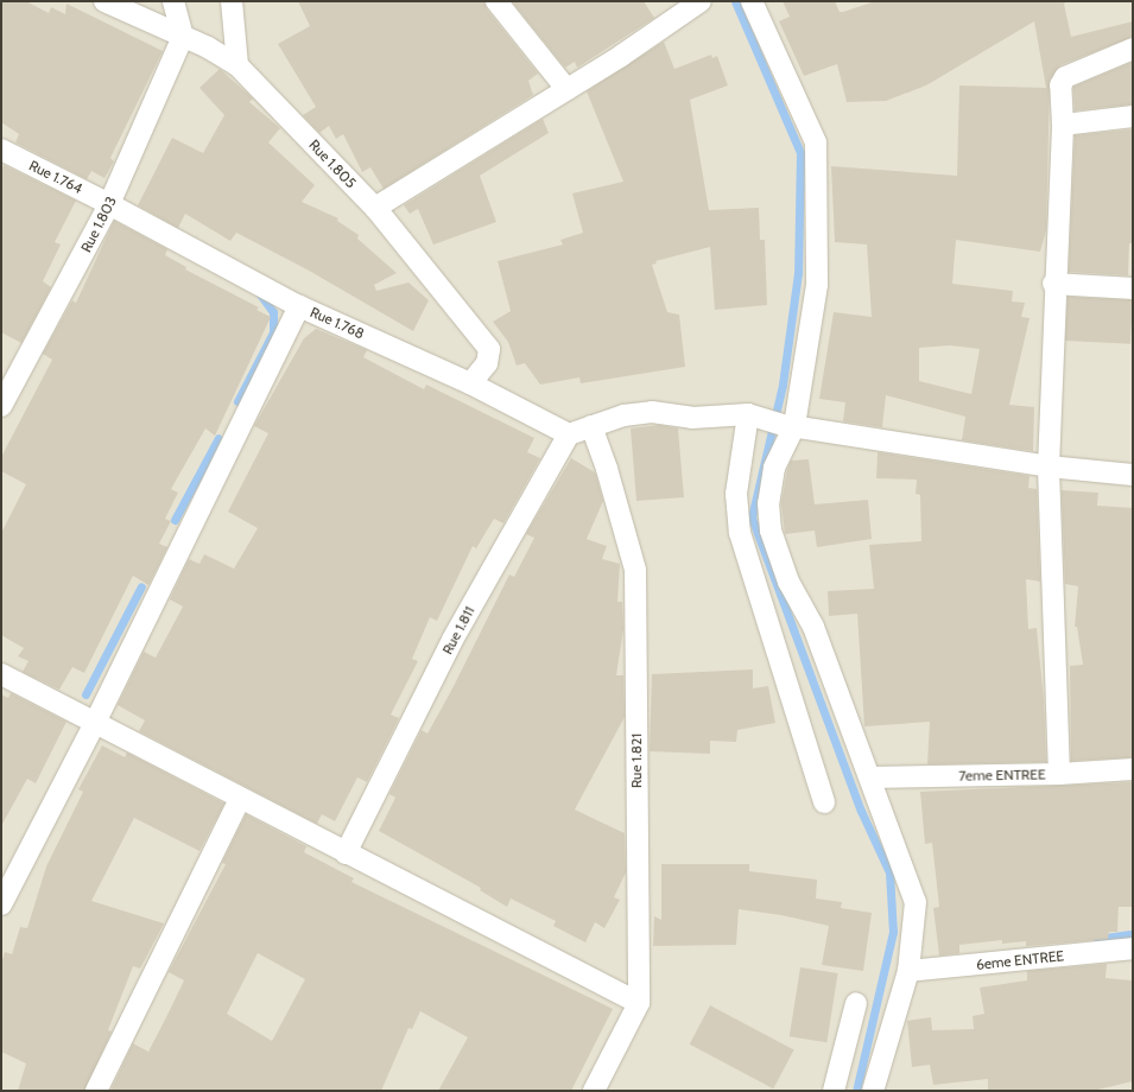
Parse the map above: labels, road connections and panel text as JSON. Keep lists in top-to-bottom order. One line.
{"streets":{"street":["Rue 1.805","Rue 1.764","Rue 1.803","Rue 1.768","Rue 1.811","Rue 1.821","7eme ENTREE","6eme ENTREE"]},"crossings":[["Rue 1.805","Rue 1.803"],["Rue 1.805","Rue 1.768"],["Rue 1.764","Rue 1.803"],["Rue 1.764","Rue 1.768"],["Rue 1.803","Rue 1.768"],["Rue 1.768","Rue 1.811"]]}
